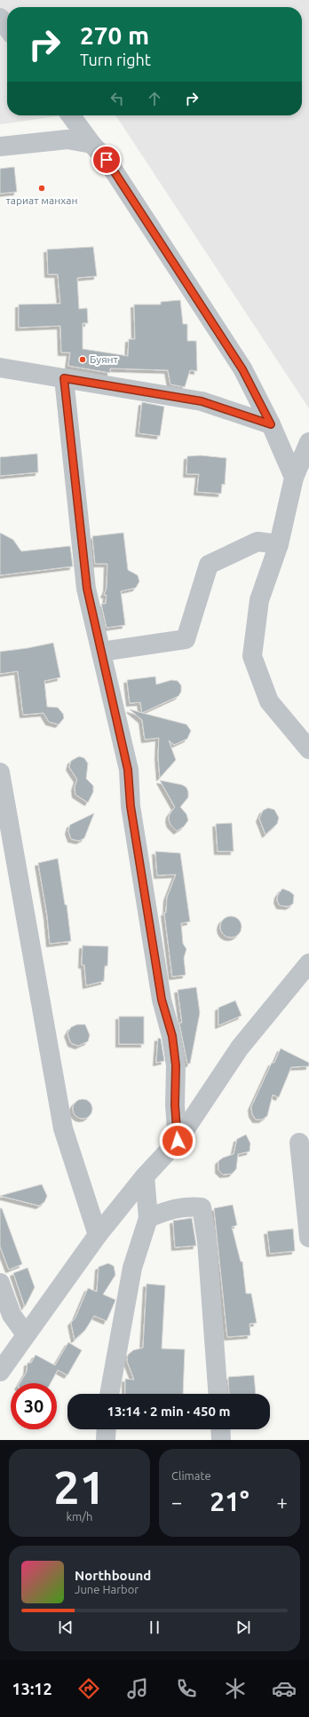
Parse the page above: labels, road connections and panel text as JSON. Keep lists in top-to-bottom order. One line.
{"places":["тариат манхан","Буянт"],"page":{"turn":["270 m","Turn right"],"limit":"30","trip":"13:14 · 2 min · 450 m","tile":[["21","km/h"],"Climate"],"heat":["−","21°","+"],"song":["Northbound","June Harbor"],"tabs":"13:12"}}
